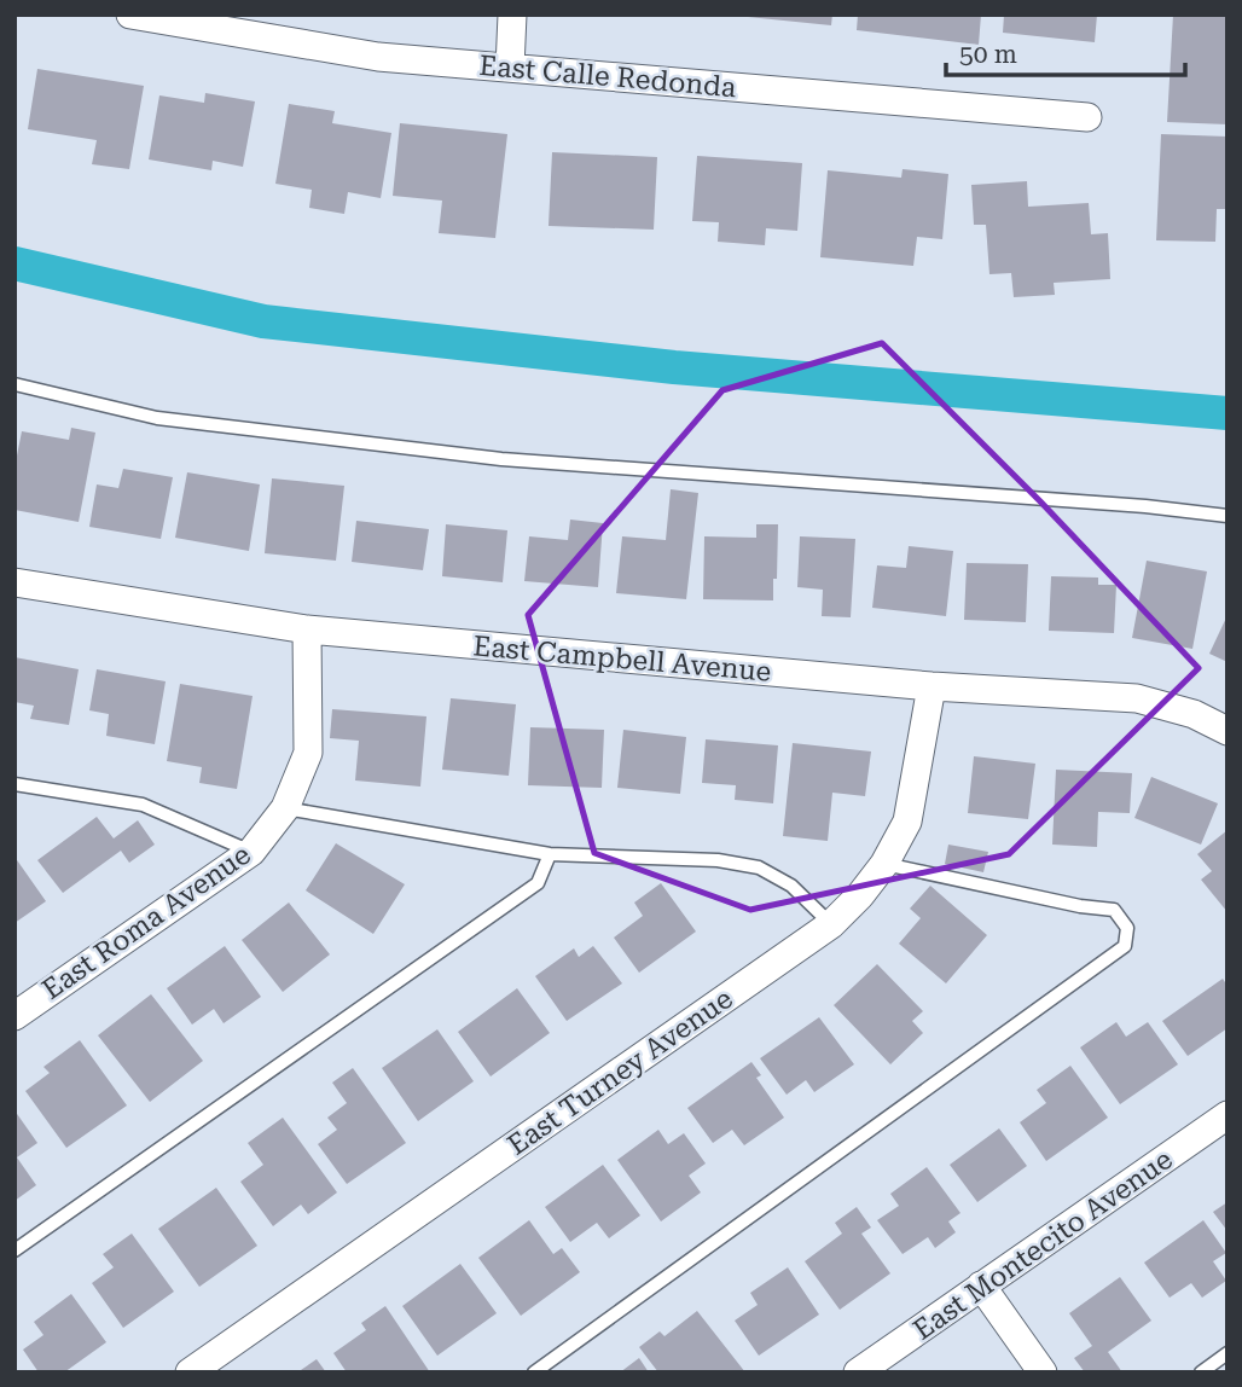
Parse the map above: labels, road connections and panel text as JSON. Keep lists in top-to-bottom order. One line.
{"streets":{"street":["East Calle Redonda","East Campbell Avenue","East Roma Avenue","East Turney Avenue","East Montecito Avenue"]},"crossings":[["East Campbell Avenue","East Roma Avenue"],["East Campbell Avenue","East Turney Avenue"]],"scale_bar":"50 m"}
